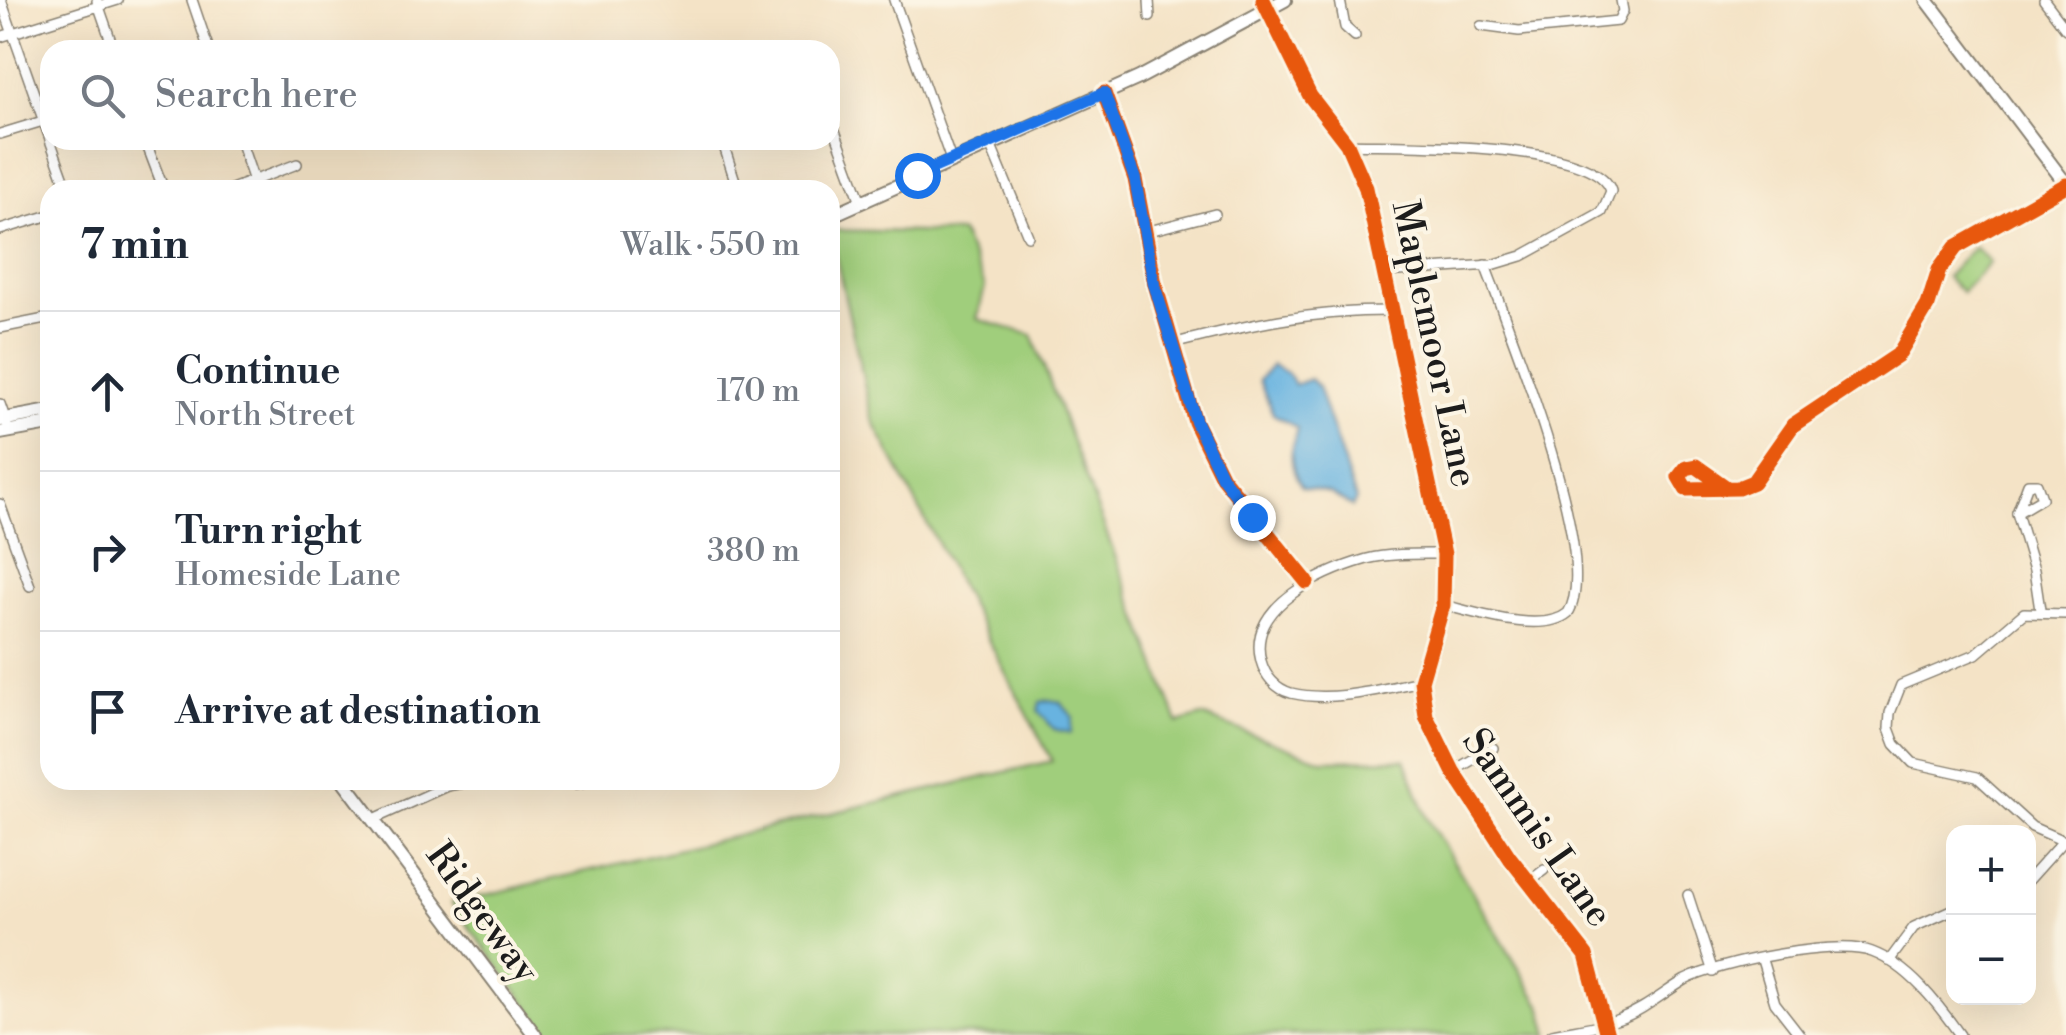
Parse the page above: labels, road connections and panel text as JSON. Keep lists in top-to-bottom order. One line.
{"streets":{"main road":["Ridgeway"],"street":["Maplemoor Lane","Sammis Lane"]},"crossings":[["Maplemoor Lane","Sammis Lane"]],"page":{"search":"Search here","heading":["7 min","Walk · 550 m"],"list":[["Continue","North Street","170 m"],["Turn right","Homeside Lane","380 m"],"Arrive at destination"],"map_buttons":["+","−"]}}
